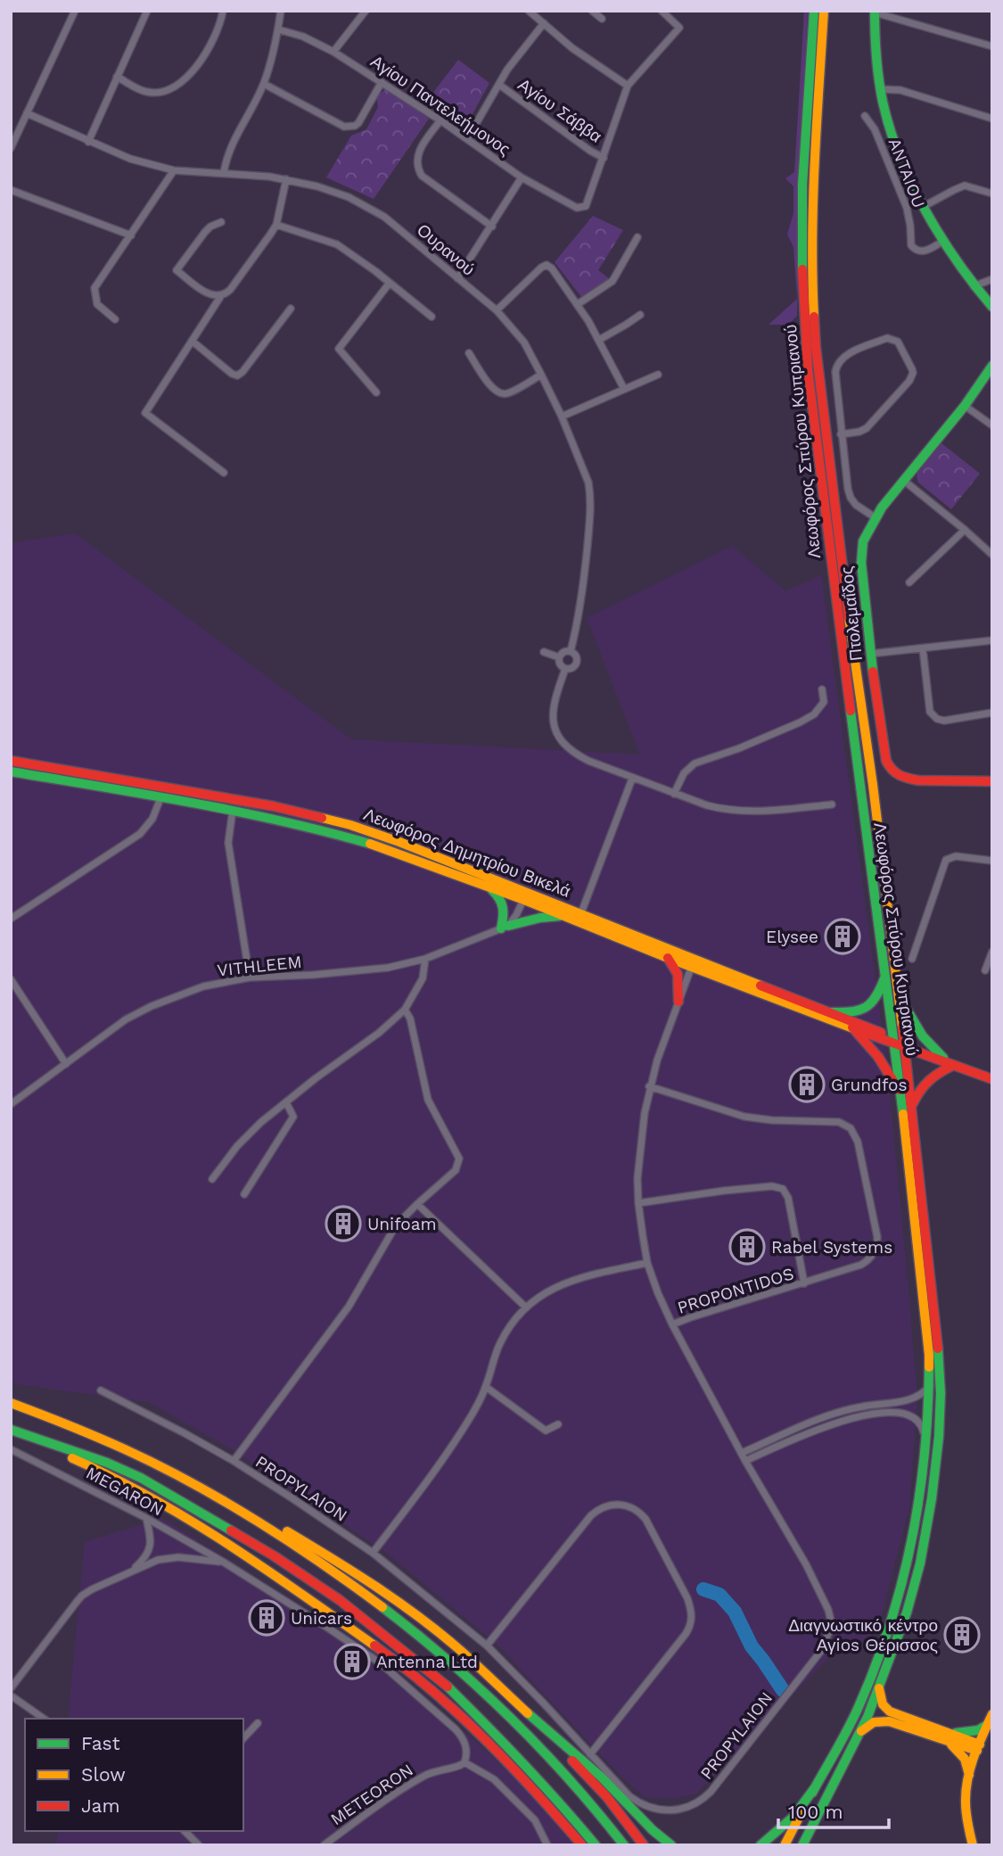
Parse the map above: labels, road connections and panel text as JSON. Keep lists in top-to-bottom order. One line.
{"streets":{"main road":["Λεωφόρος Σπύρου Κυπριανού","Πτολεμαΐδος","Λεωφόρος Δημητρίου Βικελά"],"street":["Αγίου Παντελεήμονος","Αγίου Σάββα","ANTAIOU","Ουρανού","VITHLEEM","PROPONTIDOS","PROPYLAION","MEGARON","METEORON"]},"crossings":[["Αγίου Παντελεήμονος","Αγίου Σάββα"],["Λεωφόρος Σπύρου Κυπριανού","Λεωφόρος Δημητρίου Βικελά"],["Λεωφόρος Δημητρίου Βικελά","PROPYLAION"],["PROPONTIDOS","PROPYLAION"],["MEGARON","METEORON"]],"places":{"building":["Elysee","Grundfos","Unifoam","Rabel Systems","Unicars","Διαγνωστικό κέντρο Αγios Θέρισσος","Antenna Ltd"]},"legend":["Fast","Slow","Jam"],"scale_bar":"100 m"}
